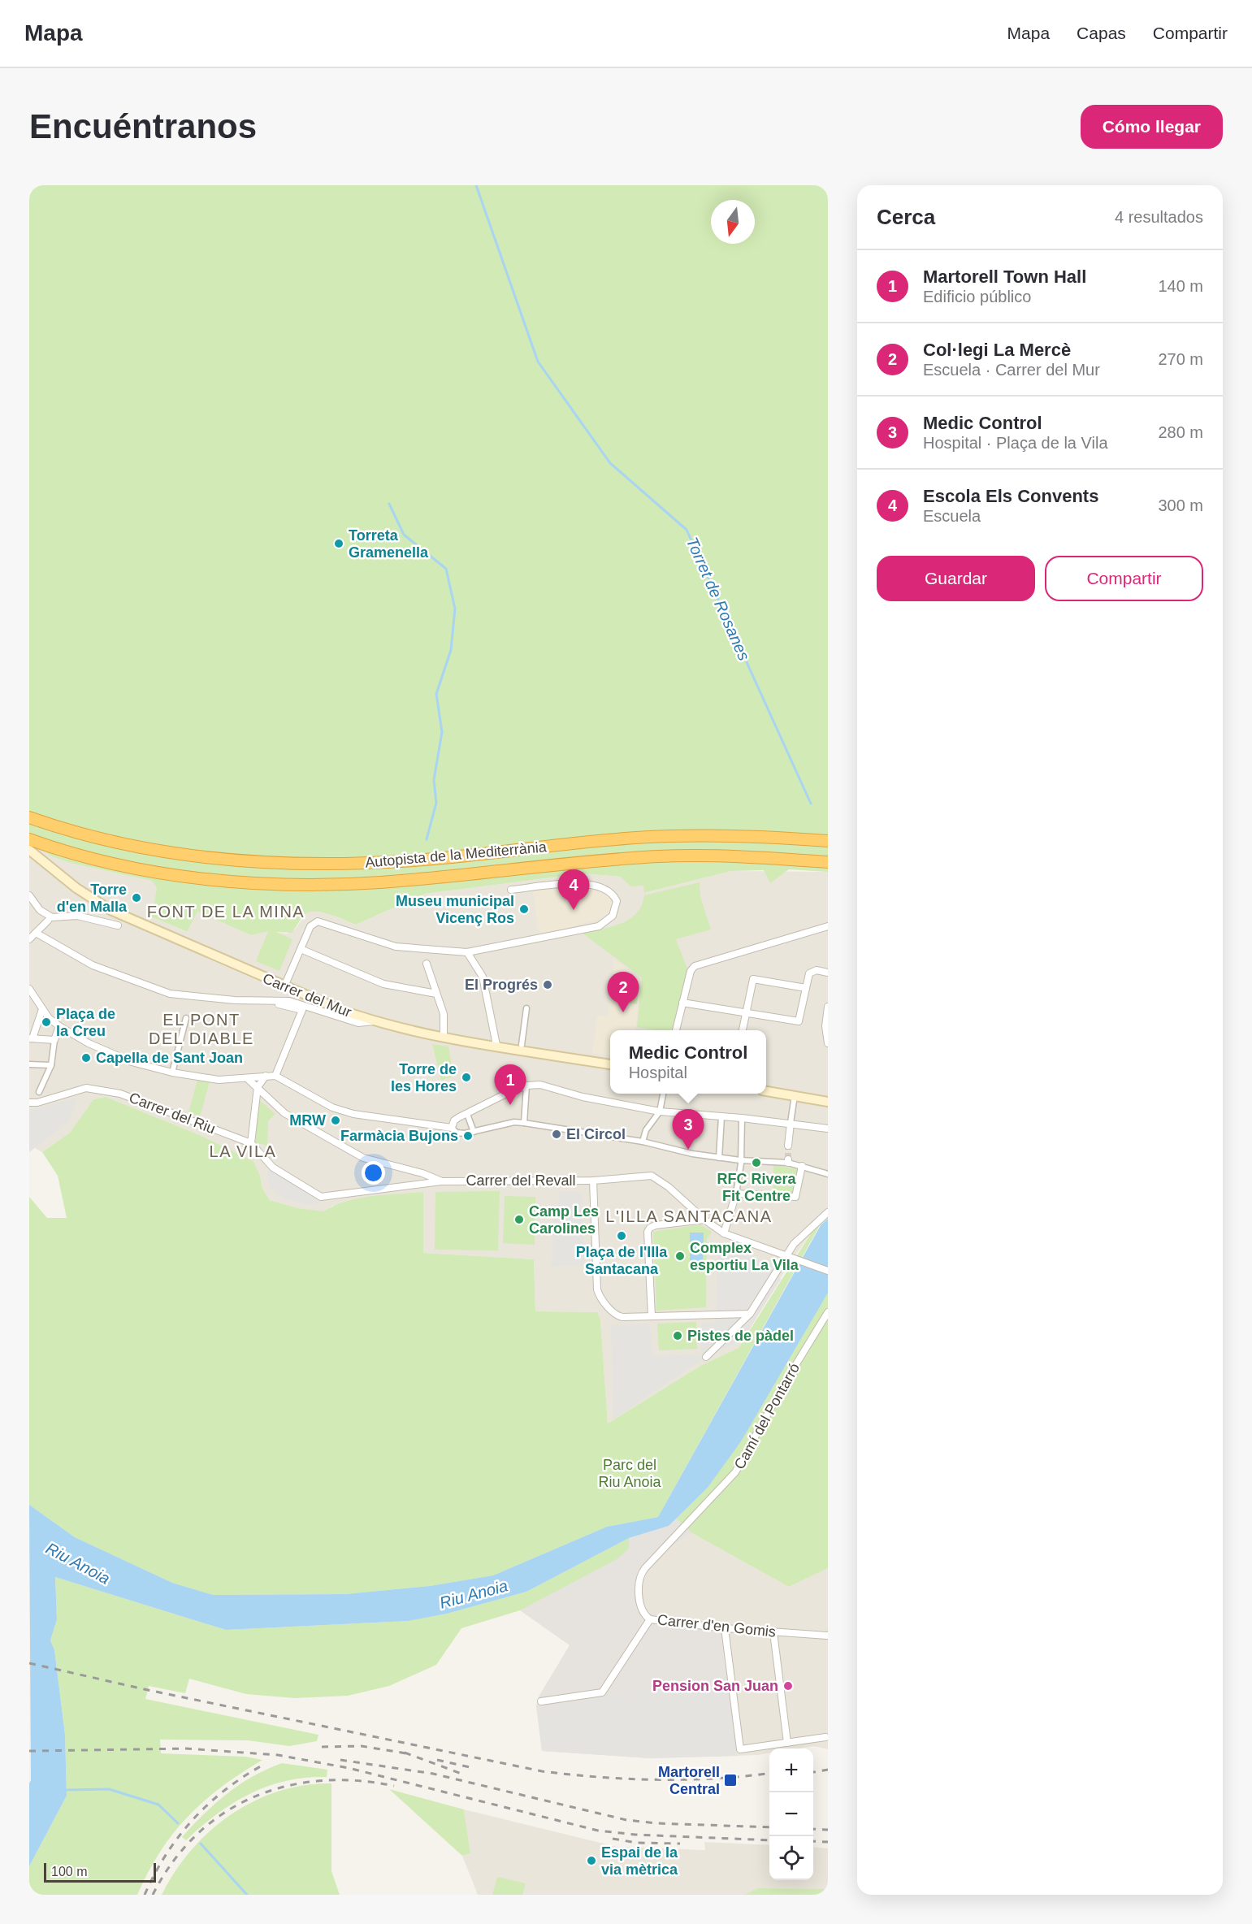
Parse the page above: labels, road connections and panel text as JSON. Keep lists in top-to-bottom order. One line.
{"streets":{"highway":["Autopista de la Mediterrània"],"main road":["Carrer del Mur"],"street":["Carrer del Riu","Carrer del Revall","Camí del Pontarró","Carrer d'en Gomis"]},"crossings":[["Carrer del Riu","Carrer del Revall"],["Camí del Pontarró","Carrer d'en Gomis"]],"districts":["FONT DE LA MINA","EL PONT DEL DIABLE","LA VILA","L'ILLA SANTACANA"],"water":["Torret de Rosanes","Riu Anoia"],"parks":["Parc del Riu Anoia"],"places":{"other":["Torreta Gramenella","Torre d'en Malla","Museu municipal Vicenç Ros","El Progrés","Plaça de la Creu","Capella de Sant Joan","Torre de les Hores","MRW","El Circol","Farmàcia Bujons","RFC Rivera Fit Centre","Camp Les Carolines","Plaça de l'Illa Santacana","Complex esportiu La Vila","Pistes de pàdel","Pension San Juan","Espai de la via mètrica"],"transit":["Martorell Central"]},"scale_bar":"100 m","north":"bottom","page":{"header":"Mapa","nav":["Mapa","Capas","Compartir"],"buttons":["Cómo llegar",["Guardar","Compartir"]],"title":"Encuéntranos","heading":["Cerca","4 resultados"],"list":[{"mark":"1","name":"Martorell Town Hall","note":"Edificio público","value":"140 m"},{"mark":"2","name":"Col·legi La Mercè","note":"Escuela · Carrer del Mur","value":"270 m"},{"mark":"3","name":"Medic Control","note":"Hospital · Plaça de la Vila","value":"280 m"},{"mark":"4","name":"Escola Els Convents","note":"Escuela","value":"300 m"}],"pins":["4","2","1","3"],"popup":["Medic Control","Hospital"],"map_buttons":["+","−"],"scale":"100 m"}}
